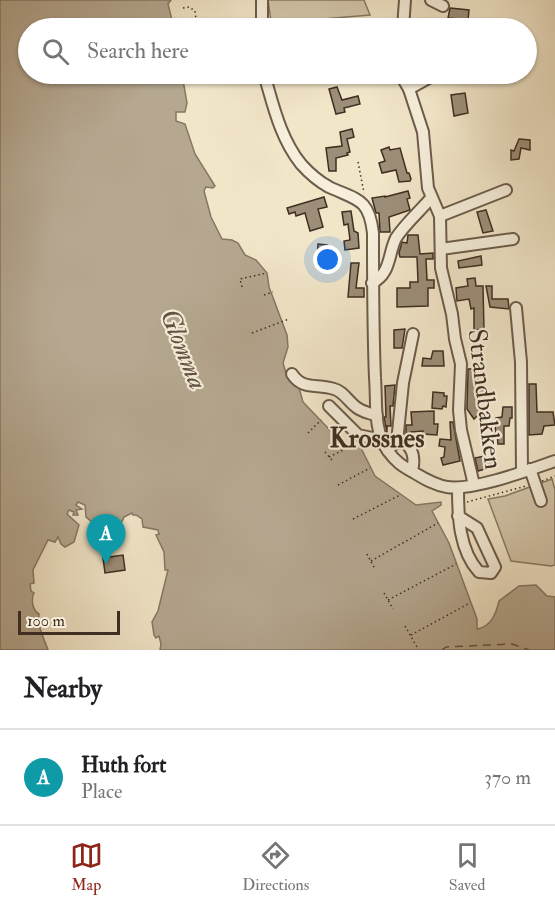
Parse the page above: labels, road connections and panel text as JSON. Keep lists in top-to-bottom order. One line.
{"streets":{"street":["Strandbakken"]},"districts":["Krossnes"],"water":["Glomma"],"scale_bar":"100 m","page":{"search":"Search here","pins":"A","scale":"100 m","heading":"Nearby","list":[{"mark":"A","name":"Huth fort","note":"Place","value":"370 m"}],"nav":["Map","Directions","Saved"]}}
